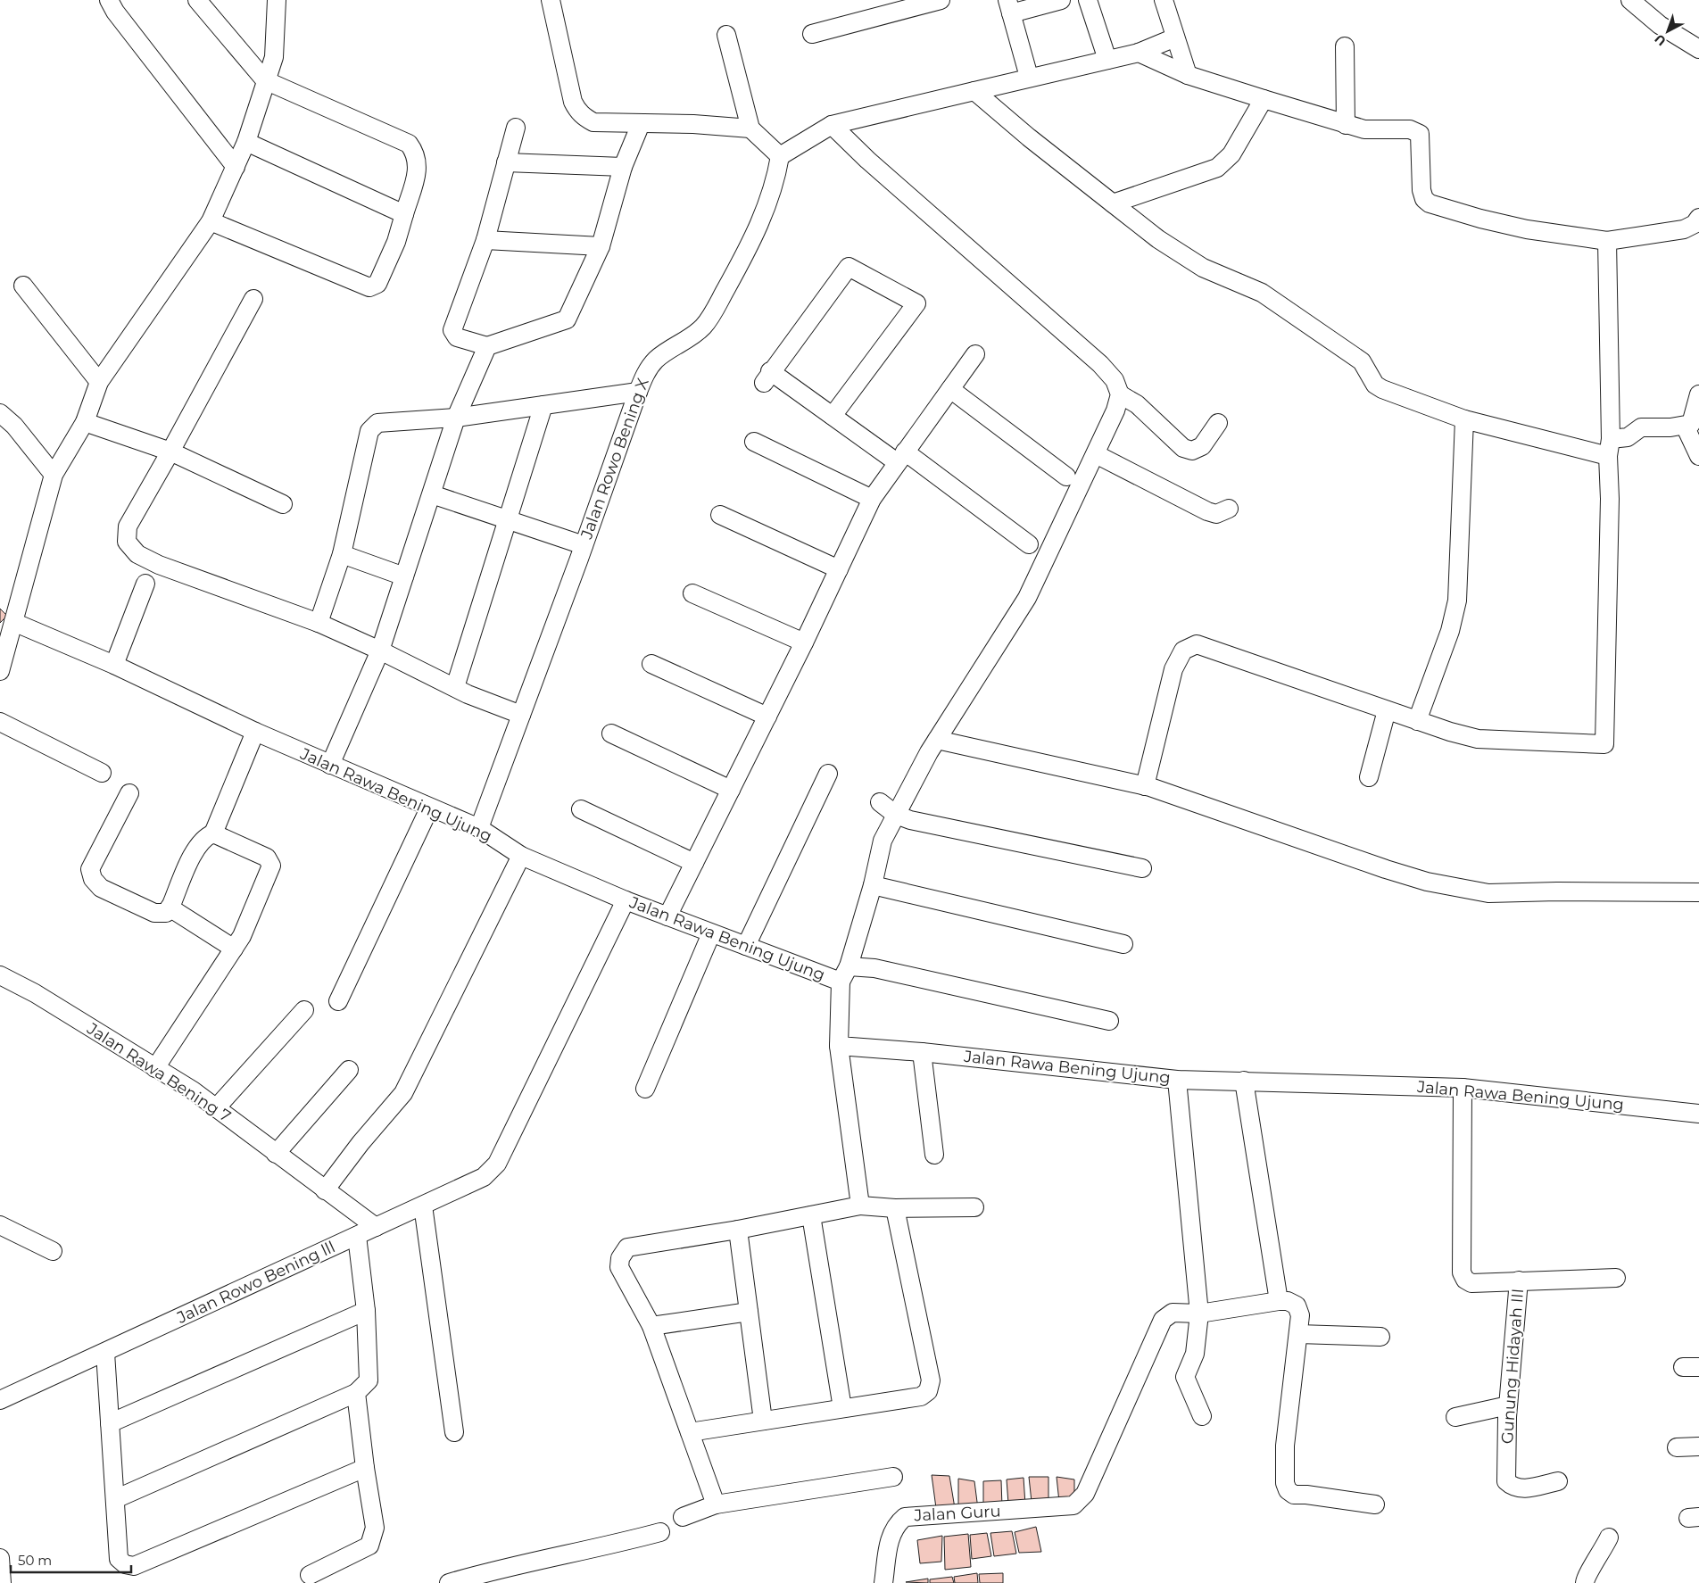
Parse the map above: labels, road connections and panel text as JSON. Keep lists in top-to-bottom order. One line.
{"streets":{"street":["Jalan Rowo Bening X","Jalan Rawa Bening Ujung","Jalan Rawa Bening 7","Jalan Rowo Bening lll","Gunung Hidayah III","Jalan Guru"]},"crossings":[["Jalan Rowo Bening X","Jalan Rawa Bening Ujung"],["Jalan Rawa Bening Ujung","Jalan Rowo Bening lll"],["Jalan Rawa Bening Ujung","Gunung Hidayah III"],["Jalan Rawa Bening 7","Jalan Rowo Bening lll"]],"scale_bar":"50 m","north":"bottom left"}
